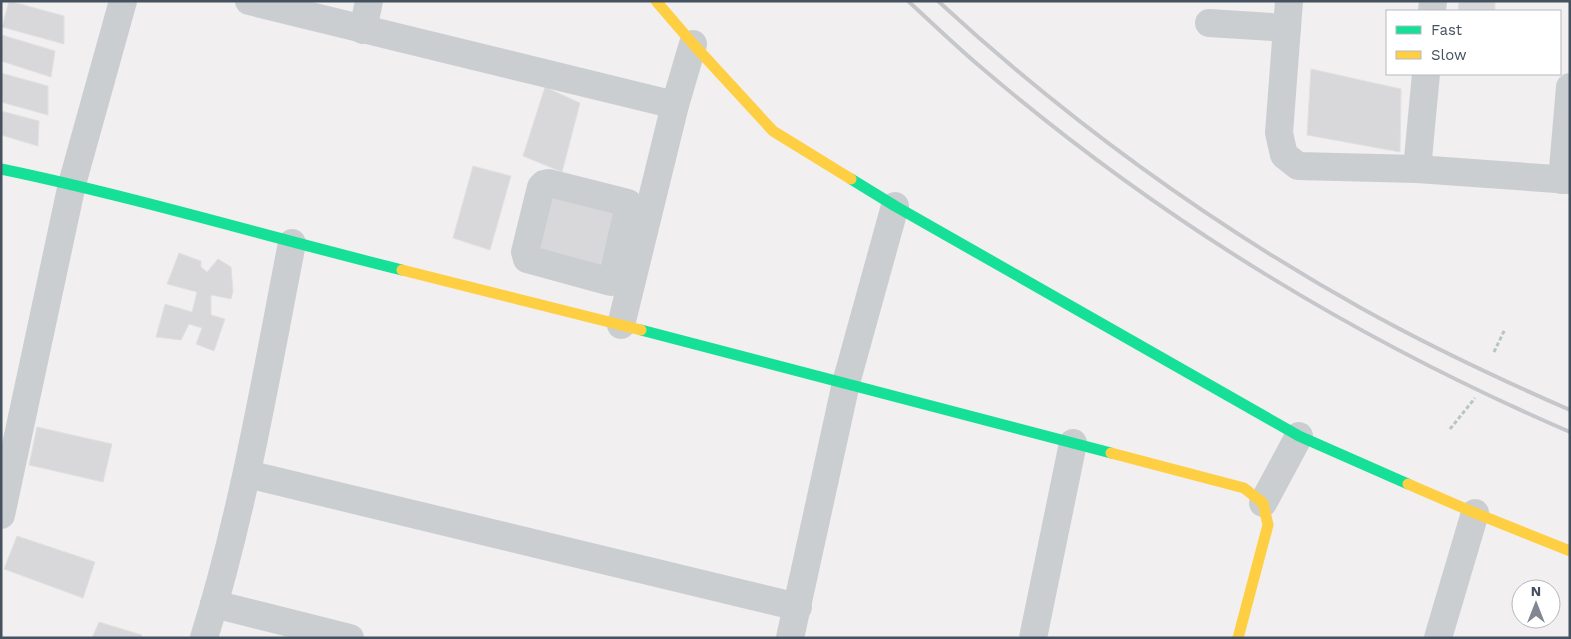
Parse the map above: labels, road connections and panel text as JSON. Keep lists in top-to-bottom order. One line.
{"legend":["Fast","Slow"],"north":"top"}
